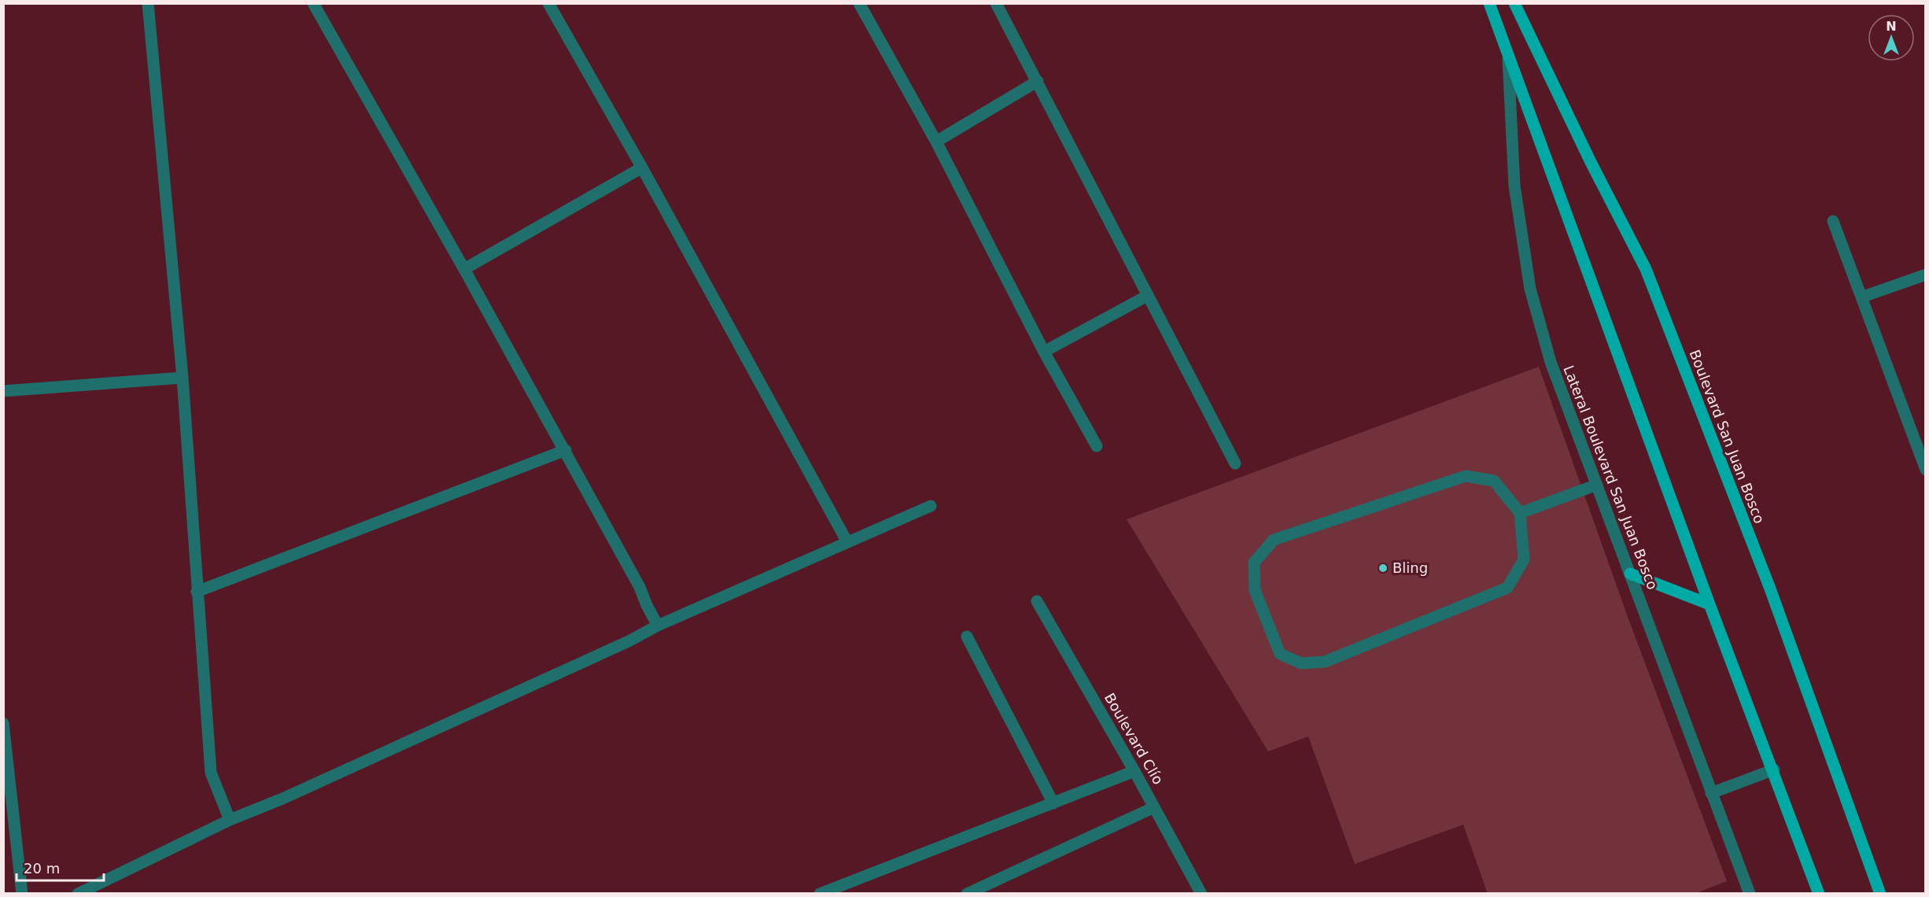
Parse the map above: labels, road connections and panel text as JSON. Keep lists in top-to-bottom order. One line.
{"streets":{"main road":["Boulevard San Juan Bosco"],"street":["Lateral Boulevard San Juan Bosco","Boulevard Clío"]},"places":["Bling"],"scale_bar":"20 m","north":"top"}
